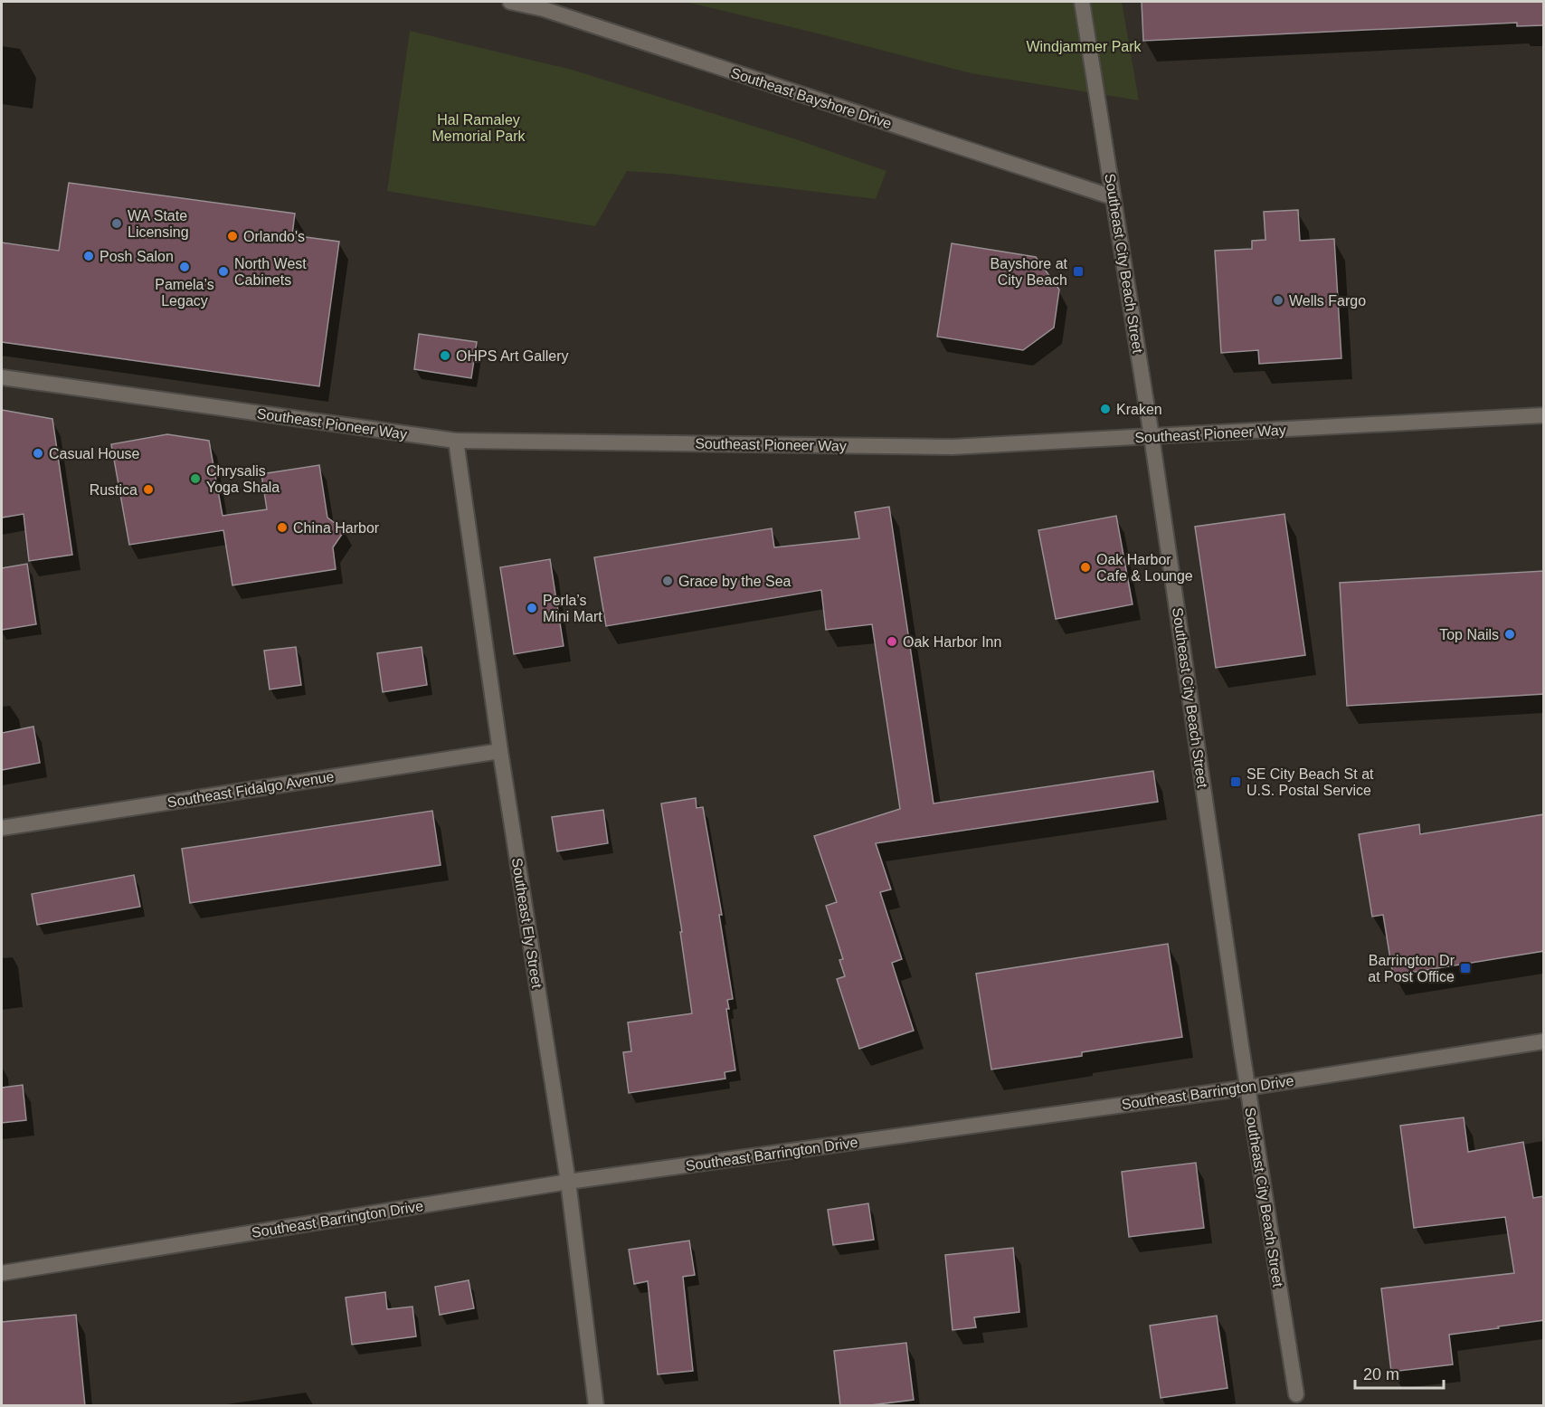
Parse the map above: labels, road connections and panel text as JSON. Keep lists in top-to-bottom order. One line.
{"streets":{"street":["Southeast Bayshore Drive","Southeast City Beach Street","Southeast Pioneer Way","Southeast Fidalgo Avenue","Southeast Ely Street","Southeast Barrington Drive"]},"crossings":[["Southeast Bayshore Drive","Southeast City Beach Street"],["Southeast City Beach Street","Southeast Pioneer Way"],["Southeast City Beach Street","Southeast Barrington Drive"],["Southeast Pioneer Way","Southeast Ely Street"],["Southeast Fidalgo Avenue","Southeast Ely Street"],["Southeast Ely Street","Southeast Barrington Drive"]],"parks":["Windjammer Park","Hal Ramaley Memorial Park"],"places":{"other":["WA State Licensing","Orlando's","Posh Salon","Pamela’s Legacy","North West Cabinets","Wells Fargo","OHPS Art Gallery","Kraken","Casual House","Chrysalis Yoga Shala","Rustica","China Harbor","Oak Harbor Cafe & Lounge","Grace by the Sea","Perla’s Mini Mart","Top Nails","Oak Harbor Inn"],"transit":["Bayshore at City Beach","SE City Beach St at U.S. Postal Service","Barrington Dr at Post Office"]},"scale_bar":"20 m"}
